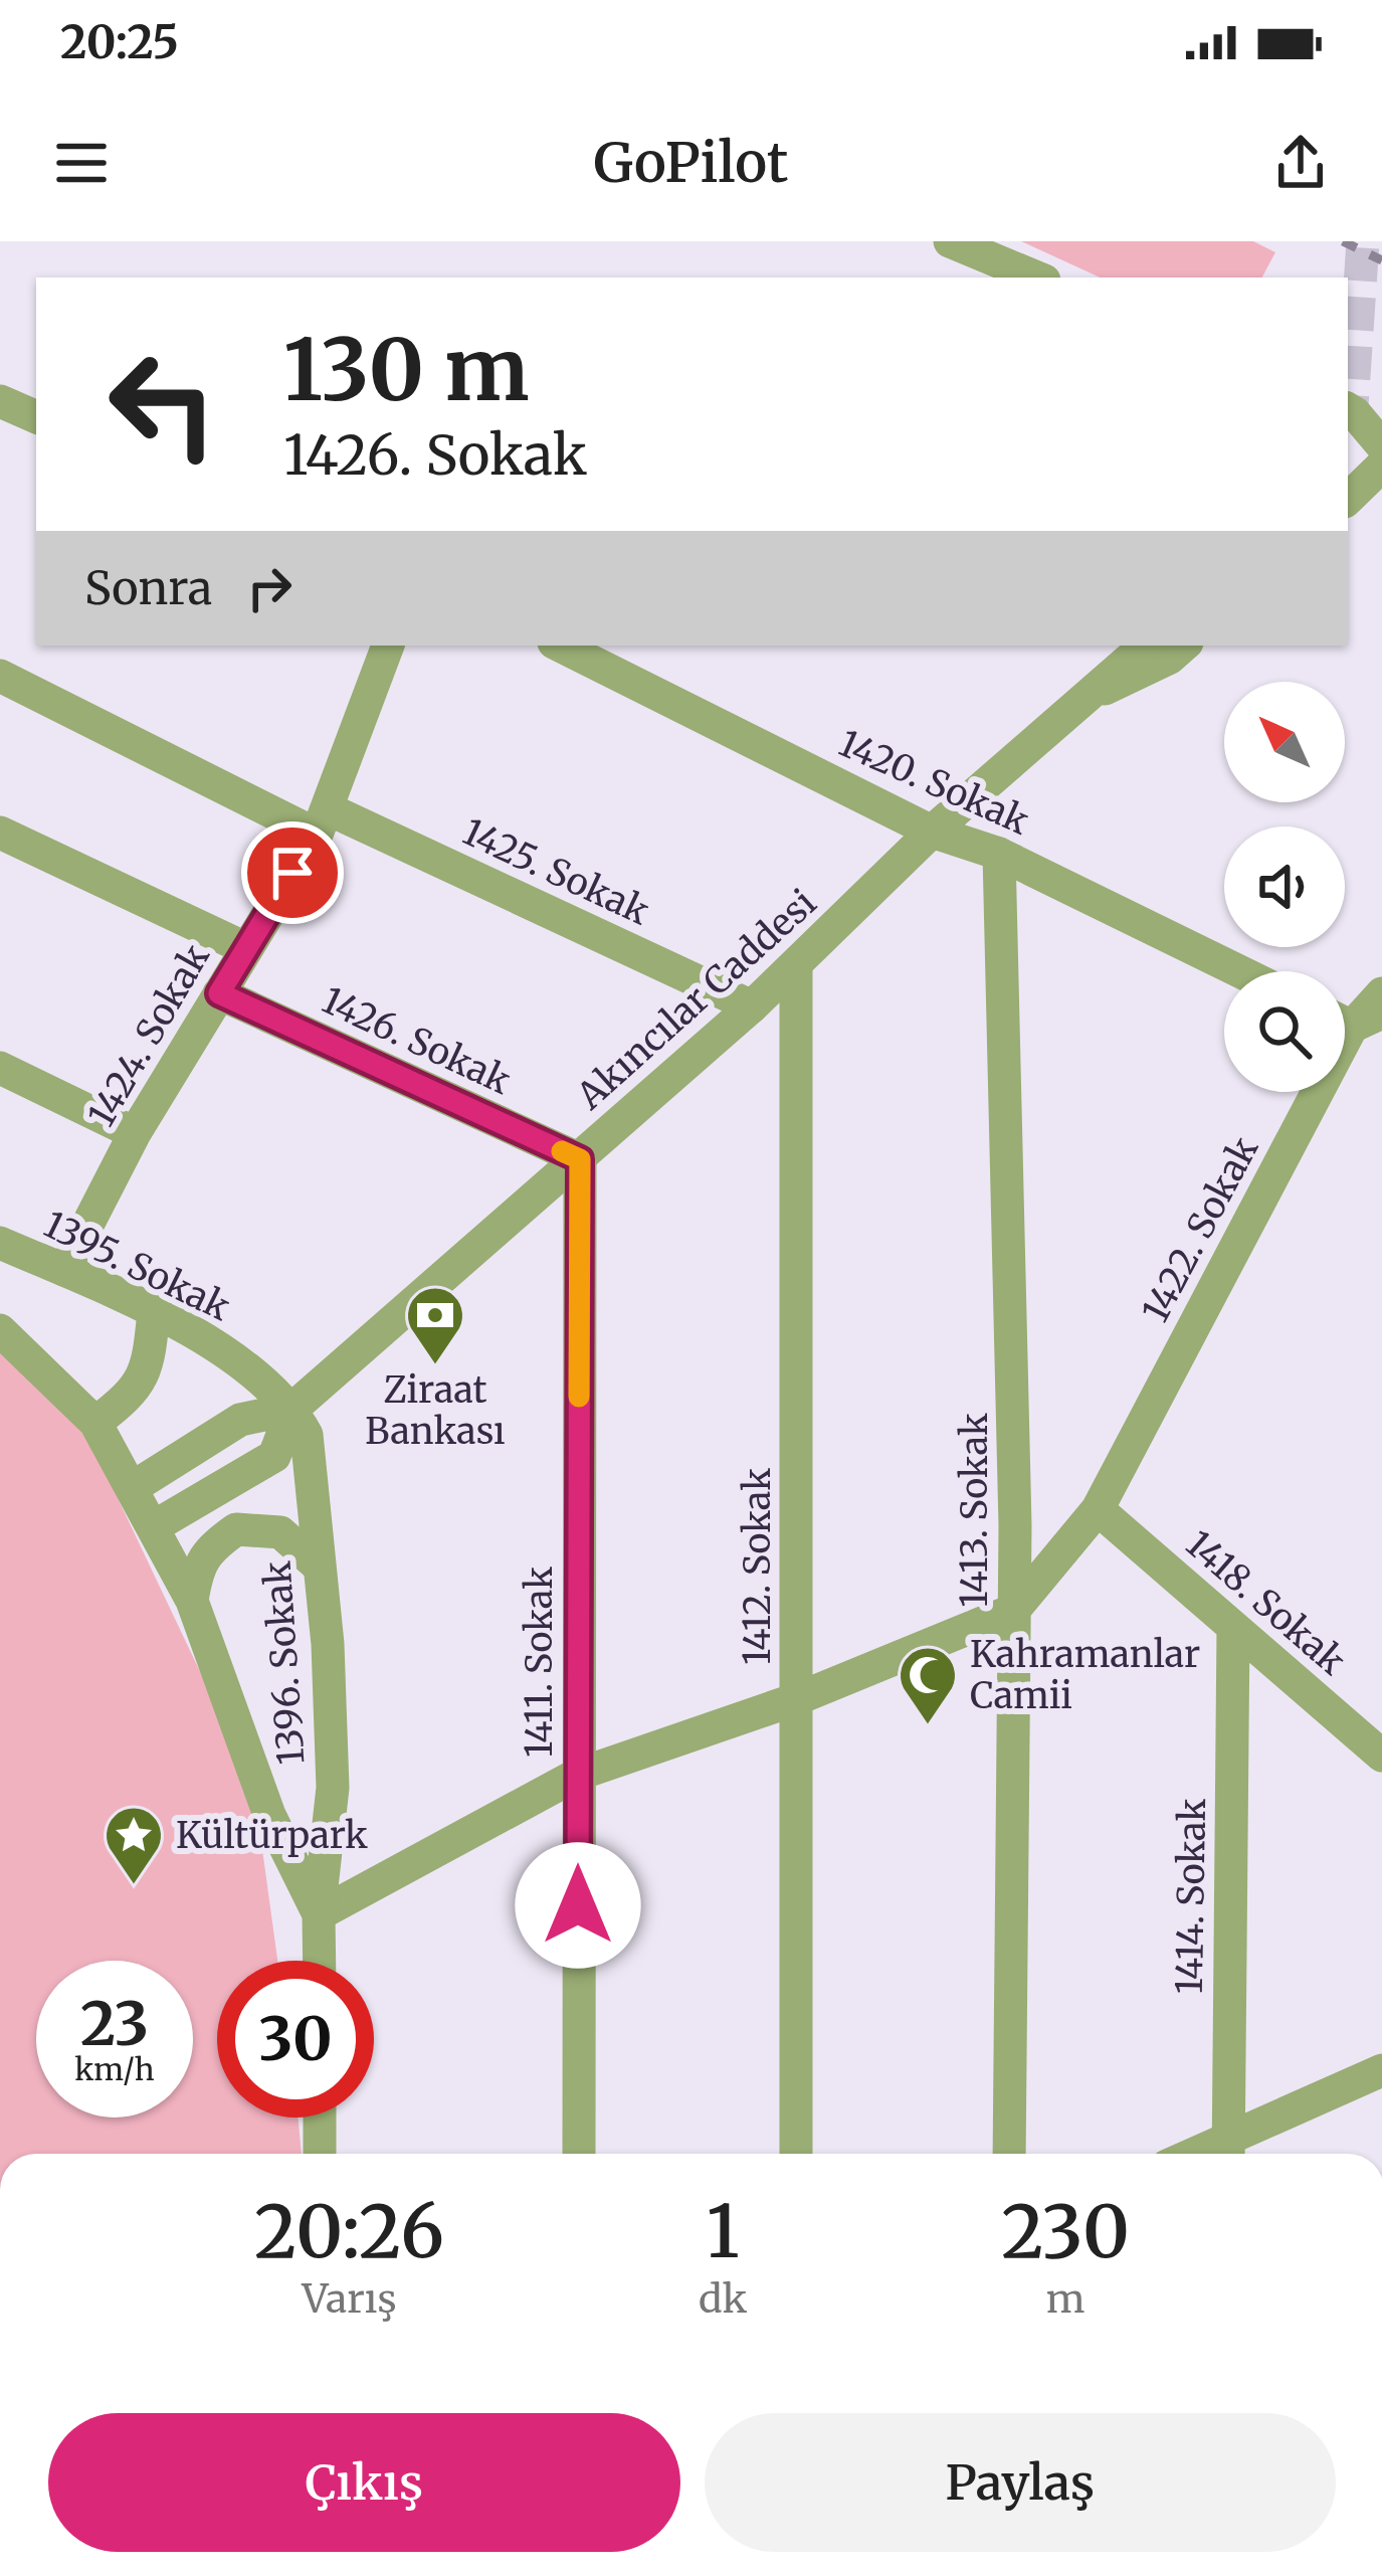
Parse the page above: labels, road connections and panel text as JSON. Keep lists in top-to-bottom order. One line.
{"streets":{"street":["1420. Sokak","1425. Sokak","Akıncılar Caddesi","1424. Sokak","1426. Sokak","1422. Sokak","1395. Sokak","1413. Sokak","1412. Sokak","1418. Sokak","1411. Sokak","1396. Sokak","1414. Sokak"]},"crossings":[["1420. Sokak","Akıncılar Caddesi"],["1420. Sokak","1413. Sokak"],["1425. Sokak","Akıncılar Caddesi"],["1425. Sokak","1424. Sokak"],["Akıncılar Caddesi","1426. Sokak"],["Akıncılar Caddesi","1395. Sokak"],["Akıncılar Caddesi","1412. Sokak"],["Akıncılar Caddesi","1411. Sokak"],["Akıncılar Caddesi","1396. Sokak"],["1424. Sokak","1426. Sokak"],["1424. Sokak","1395. Sokak"],["1426. Sokak","1411. Sokak"],["1422. Sokak","1413. Sokak"],["1422. Sokak","1418. Sokak"],["1395. Sokak","1396. Sokak"],["1418. Sokak","1414. Sokak"]],"places":{"bank":["Ziraat Bankası"],"mosque":["Kahramanlar Camii"],"place":["Kültürpark"]},"north":"top left","page":{"status":"20:25","header":"GoPilot","turn":["130 m","1426. Sokak"],"then":"Sonra","speed":"23 km/h","limit":"30","eta":["20:26","Varış","1","dk","230","m"],"buttons":["Çıkış","Paylaş"]}}
